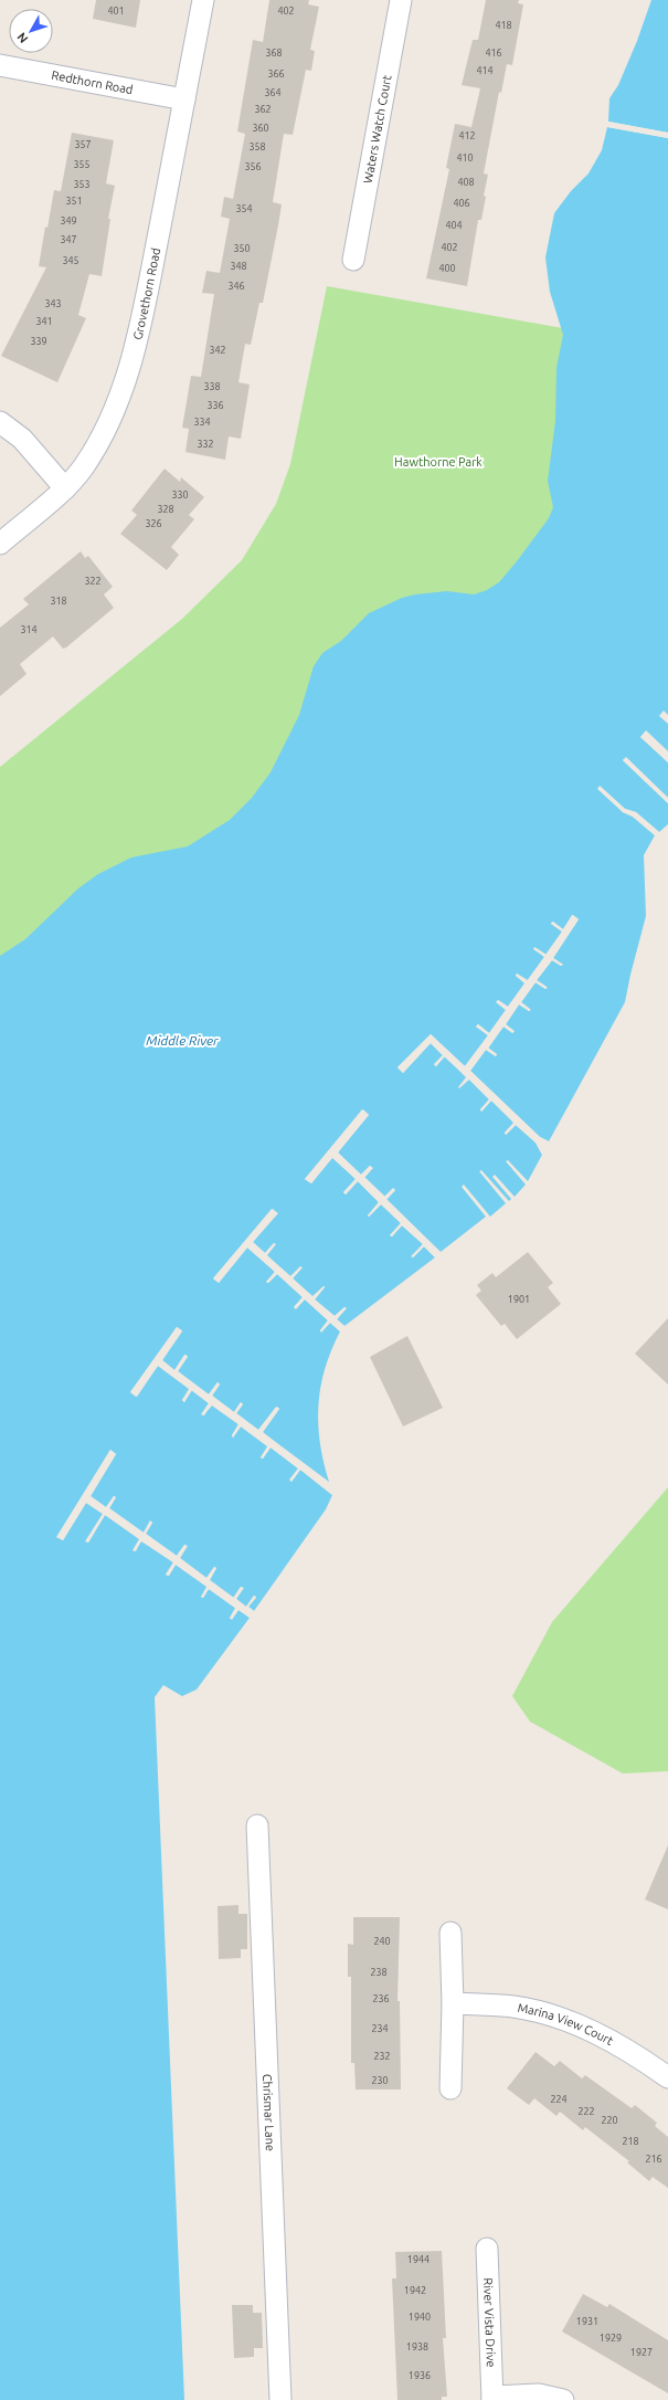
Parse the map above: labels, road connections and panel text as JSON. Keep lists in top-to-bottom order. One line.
{"streets":{"street":["Redthorn Road","Waters Watch Court","Grovethorn Road","Marina View Court","Chrismar Lane","River Vista Drive"]},"crossings":[["Redthorn Road","Grovethorn Road"]],"water":["Middle River"],"parks":["Hawthorne Park"],"house_numbers":["401","402","418","368","416","414","366","364","362","360","412","357","358","410","355","356","408","353","351","406","354","349","404","347","402","350","345","348","400","346","343","341","339","342","338","336","334","332","330","328","326","322","318","314","1901","240","238","236","234","232","230","224","222","220","218","216","1944","1942","1940","1931","1929","1938","1927","1936"],"north":"bottom left"}
